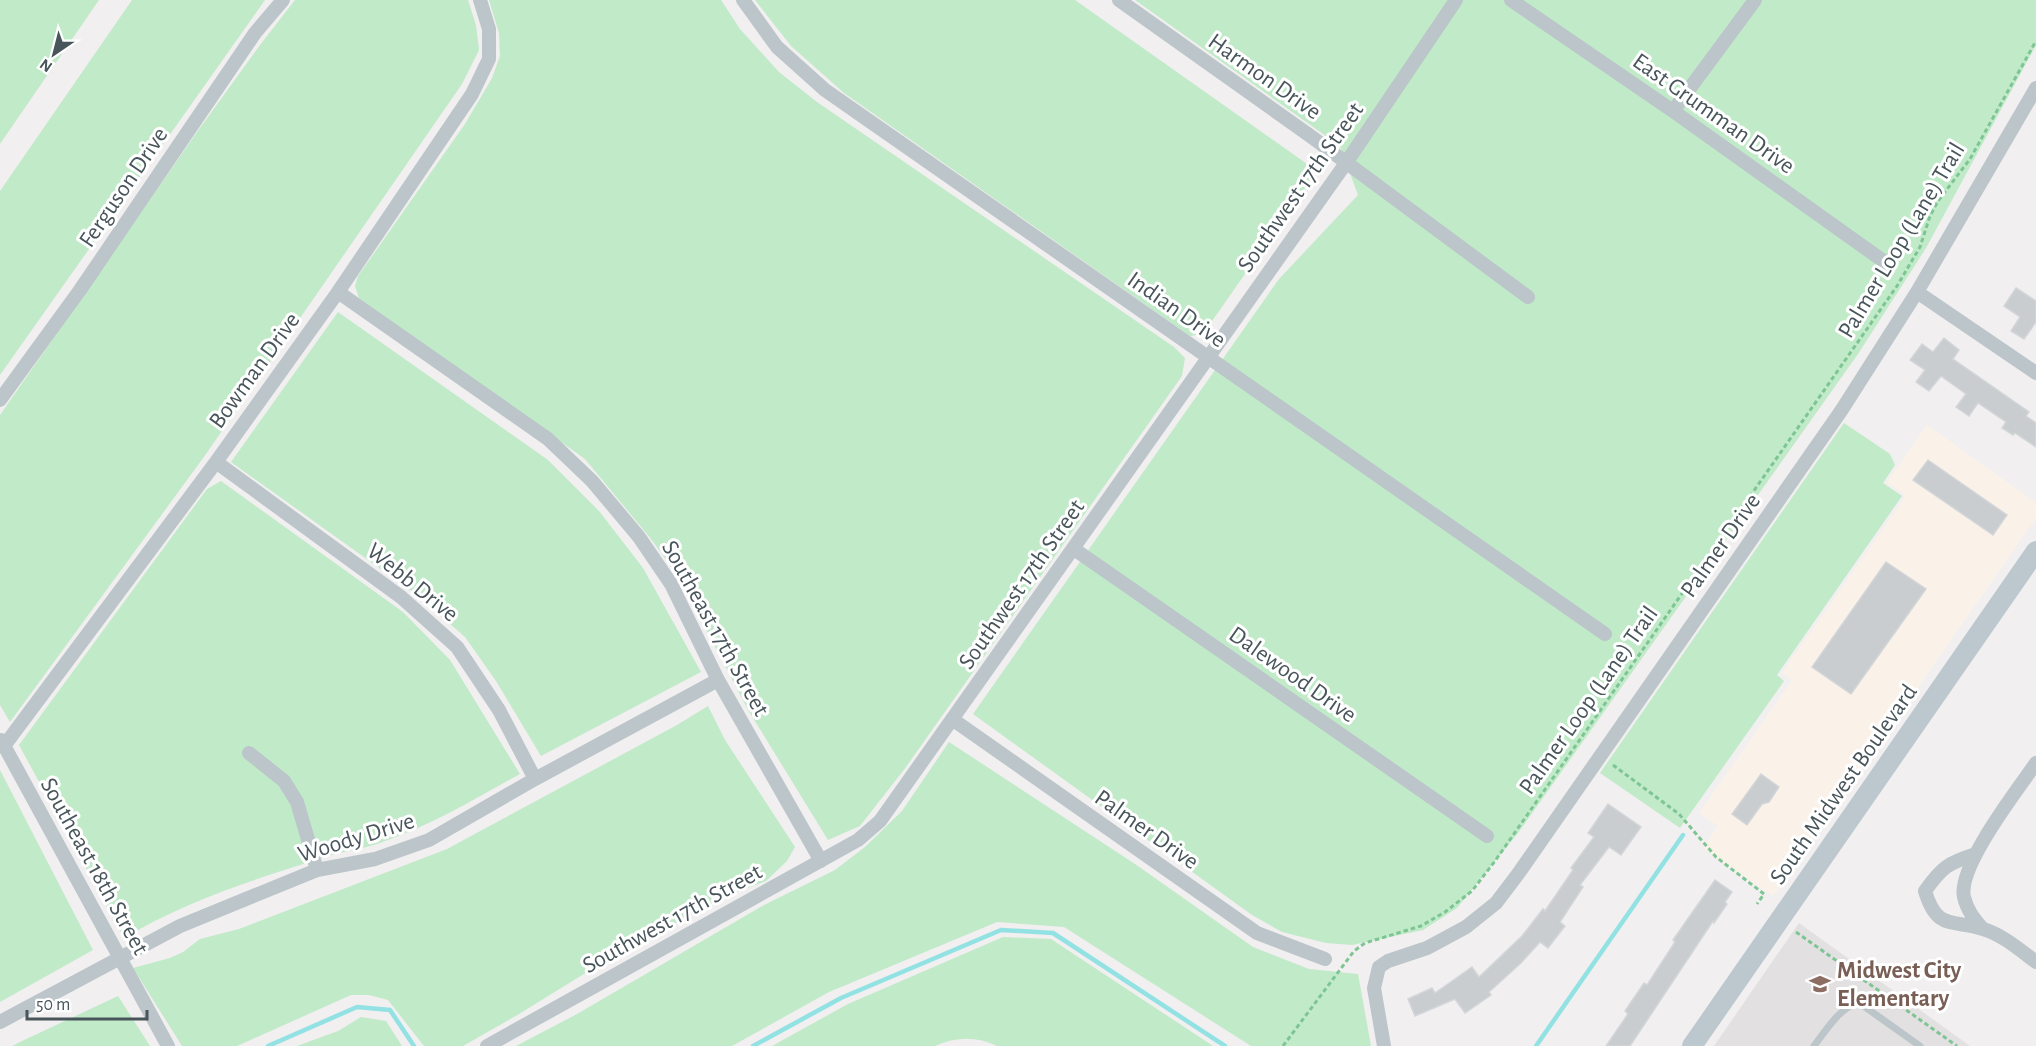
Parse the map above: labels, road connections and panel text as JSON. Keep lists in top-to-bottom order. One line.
{"streets":{"main road":["South Midwest Boulevard"],"street":["Harmon Drive","East Grumman Drive","Ferguson Drive","Southwest 17th Street","Indian Drive","Bowman Drive","Palmer Drive","Webb Drive","Southeast 17th Street","Dalewood Drive","Woody Drive","Southeast 18th Street"],"path":["Palmer Loop (Lane) Trail"]},"crossings":[["Harmon Drive","Southwest 17th Street"],["Southwest 17th Street","Indian Drive"],["Southwest 17th Street","Palmer Drive"],["Southwest 17th Street","Southeast 17th Street"],["Southwest 17th Street","Dalewood Drive"],["Bowman Drive","Webb Drive"],["Bowman Drive","Southeast 17th Street"],["Bowman Drive","Southeast 18th Street"],["Webb Drive","Woody Drive"],["Southeast 17th Street","Woody Drive"],["Woody Drive","Southeast 18th Street"]],"places":{"school or university":["Midwest City Elementary"]},"scale_bar":"50 m","north":"bottom left"}
